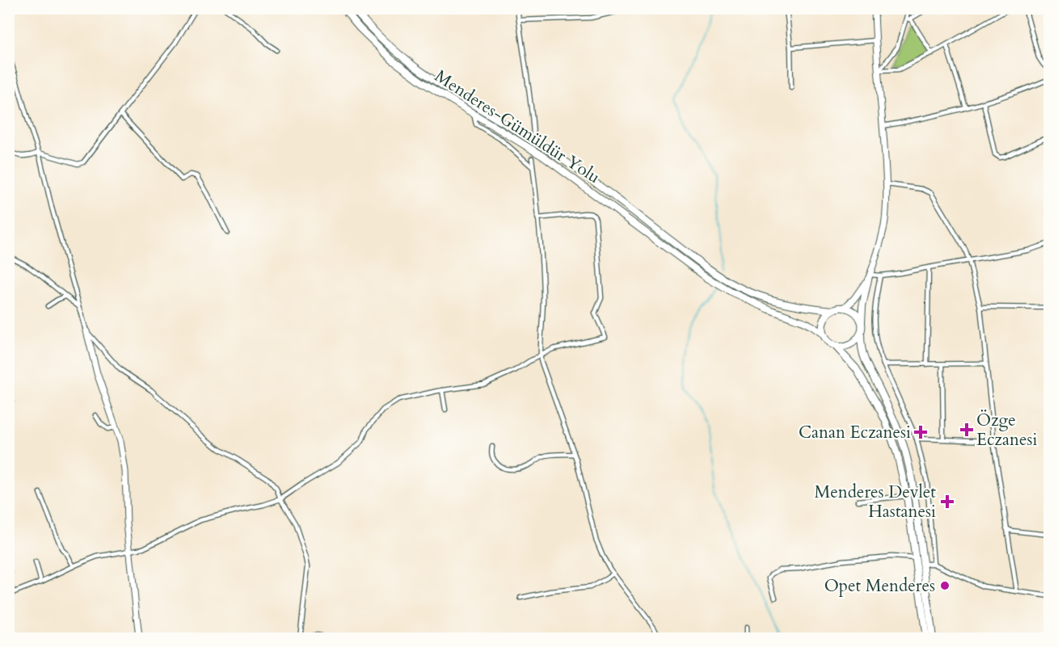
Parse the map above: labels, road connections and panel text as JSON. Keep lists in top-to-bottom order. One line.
{"streets":{"main road":["Menderes-Gümüldür Yolu"]},"places":{"health":["Özge Eczanesi","Canan Eczanesi","Menderes Devlet Hastanesi"],"other":["Opet Menderes"]}}
